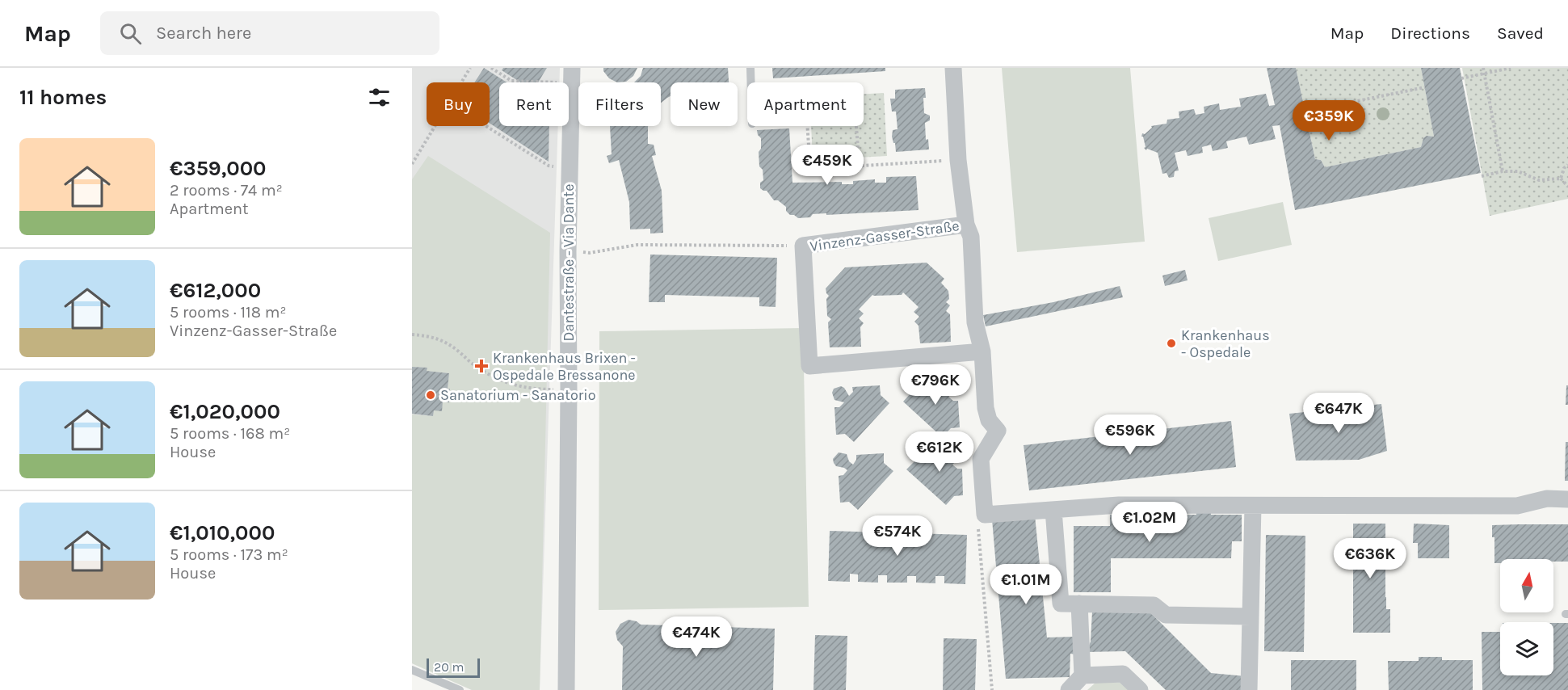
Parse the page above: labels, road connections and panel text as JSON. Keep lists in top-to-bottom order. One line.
{"streets":{"street":["Vinzenz-Gasser-Straße","Dantestraße - Via Dante"]},"places":{"other":["Krankenhaus - Ospedale","Sanatorium - Sanatorio"],"health":["Krankenhaus Brixen - Ospedale Bressanone"]},"scale_bar":"20 m","north":"top","page":{"header":"Map","search":"Search here","nav":["Map","Directions","Saved"],"heading":"11 homes","chip":["Buy","Rent","Filters","New","Apartment"],"price":["€359K","€459K","€796K","€647K","€596K","€612K","€1.02M","€574K","€636K","€1.01M","€474K"],"list":[{"name":"€359,000","note":"2 rooms · 74 m² · Apartment"},{"name":"€612,000","note":"5 rooms · 118 m² · Vinzenz-Gasser-Straße"},{"name":"€1,020,000","note":"5 rooms · 168 m² · House"},{"name":"€1,010,000","note":"5 rooms · 173 m² · House"}],"scale":"20 m"}}
